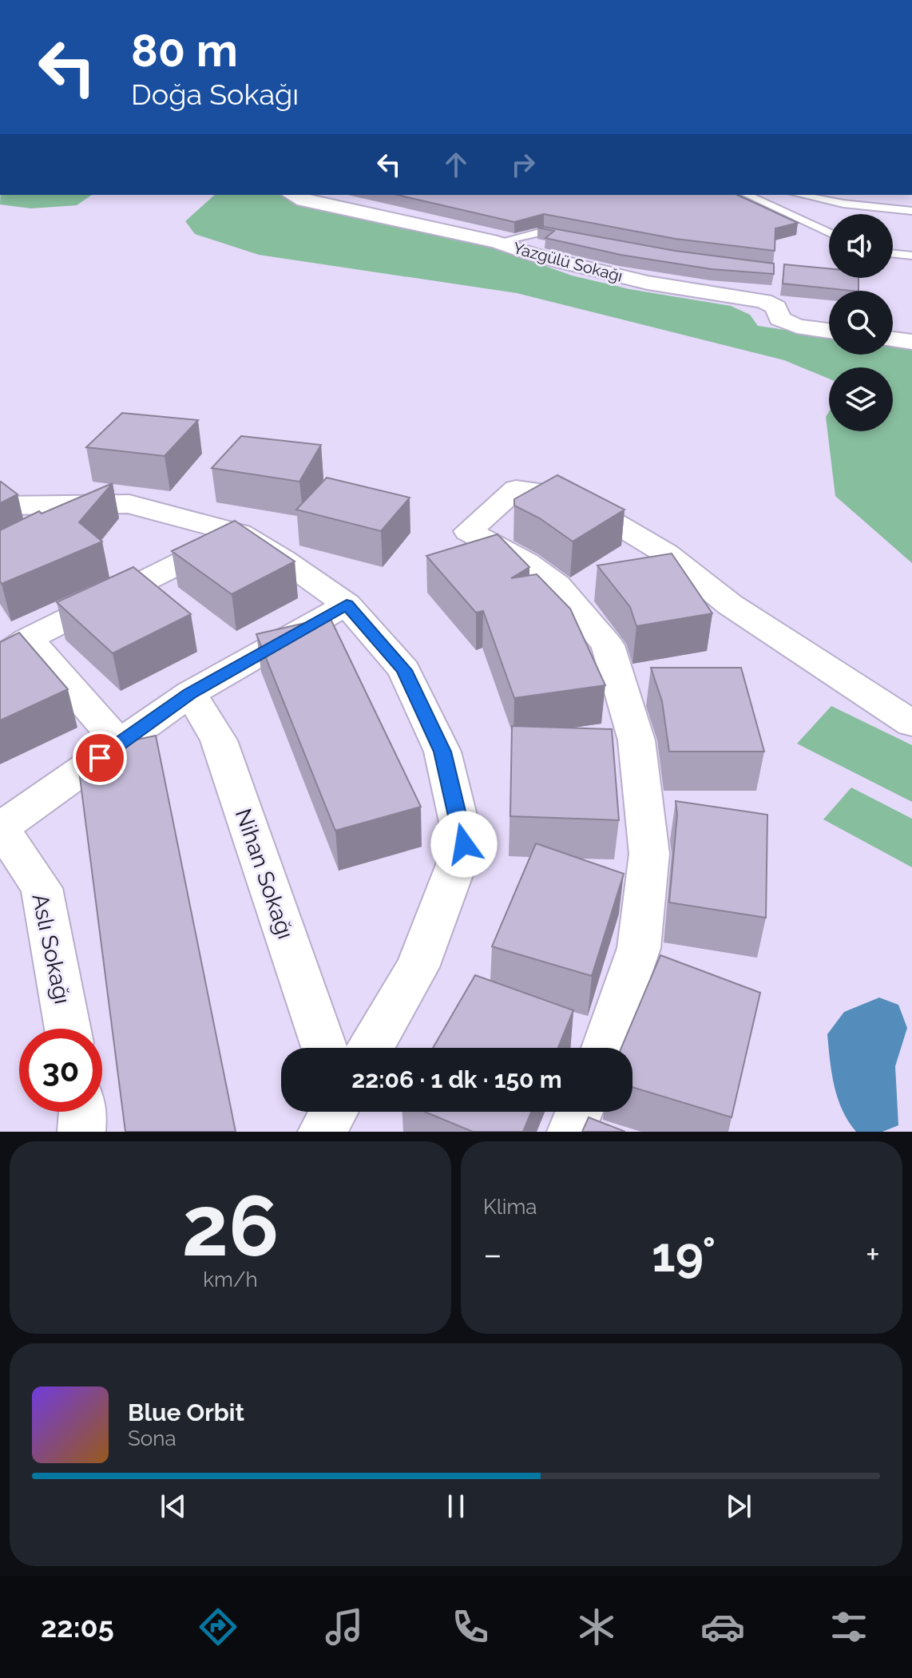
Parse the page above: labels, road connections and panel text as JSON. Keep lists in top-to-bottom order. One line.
{"streets":{"street":["Yazgülü Sokağı","Nihan Sokağı","Aslı Sokağı"]},"page":{"turn":["80 m","Doğa Sokağı"],"limit":"30","trip":"22:06 · 1 dk · 150 m","tile":[["26","km/h"],"Klima"],"heat":["−","19°","+"],"song":["Blue Orbit","Sona"],"tabs":"22:05"}}
